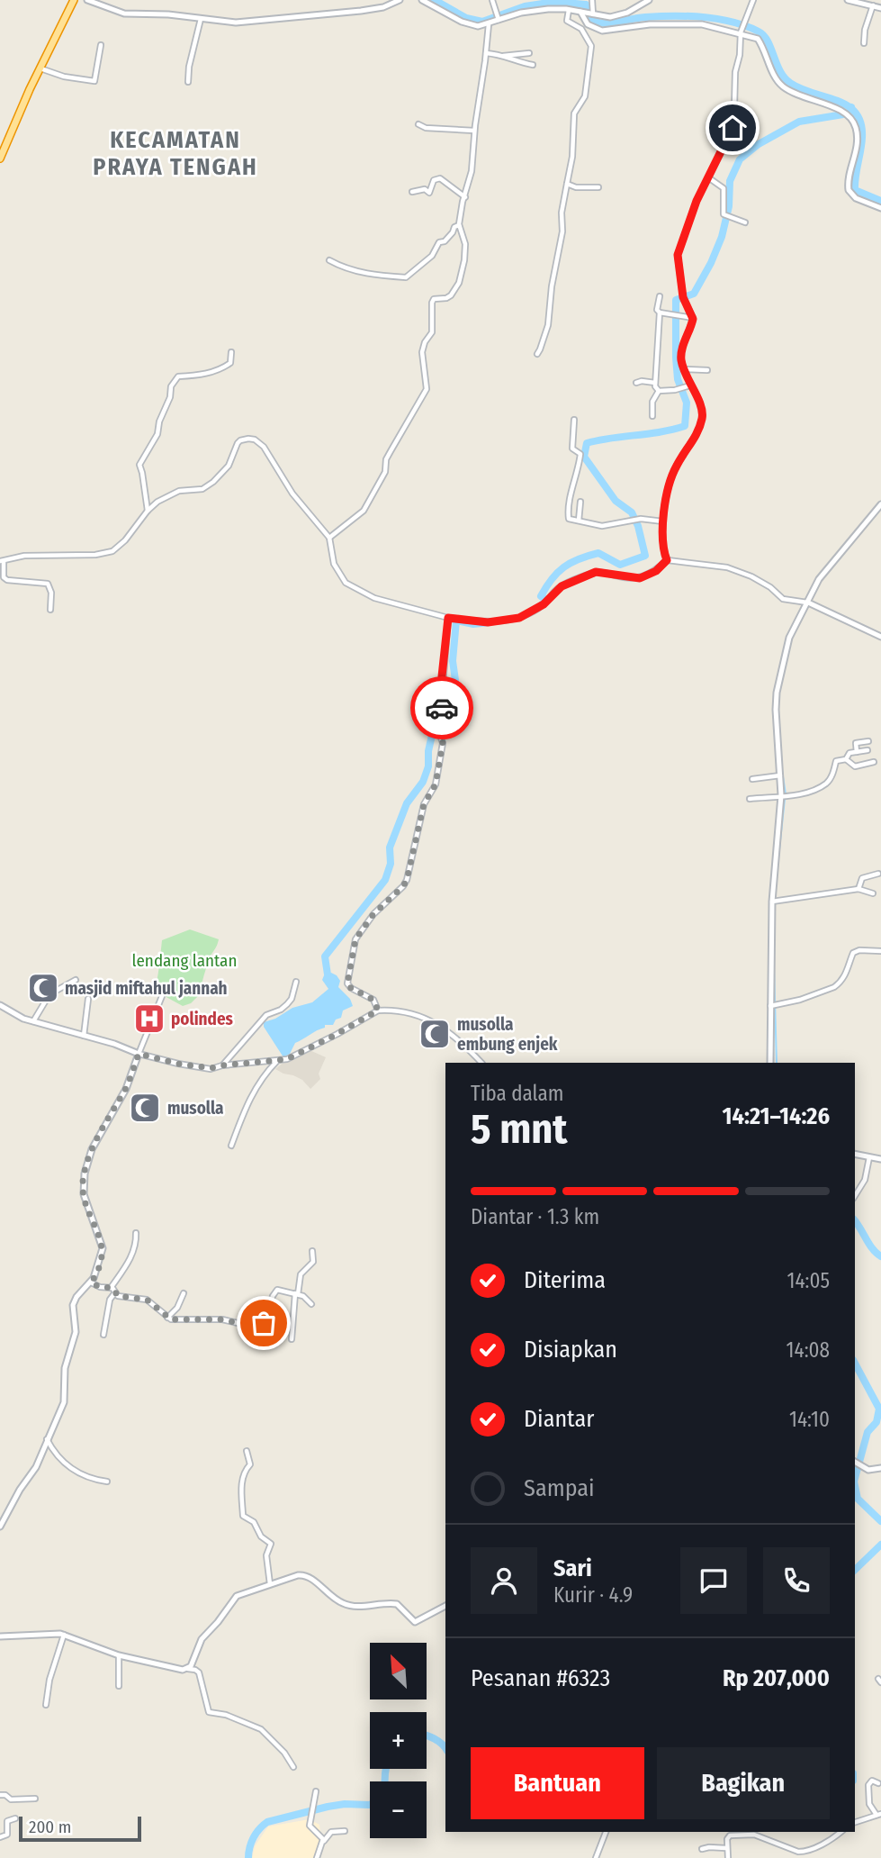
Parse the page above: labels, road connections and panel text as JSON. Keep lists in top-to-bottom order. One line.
{"districts":["KECAMATAN PRAYA TENGAH"],"parks":["lendang lantan"],"places":{"mosque":["masjid miftahul jannah","musolla embung enjek","musolla"],"hospital":["polindes"]},"scale_bar":"200 m","north":"top left","page":{"heading":["5 mnt","Tiba dalam","14:21–14:26"],"panel":["Sari","Kurir · 4.9","Pesanan #6323","Rp 207,000"],"bar":"Diantar · 1.3 km","list":[["Diterima","14:05"],["Disiapkan","14:08"],["Diantar","14:10"],"Sampai"],"map_buttons":["+","−"],"buttons":["Bantuan","Bagikan"],"scale":"200 m"}}
